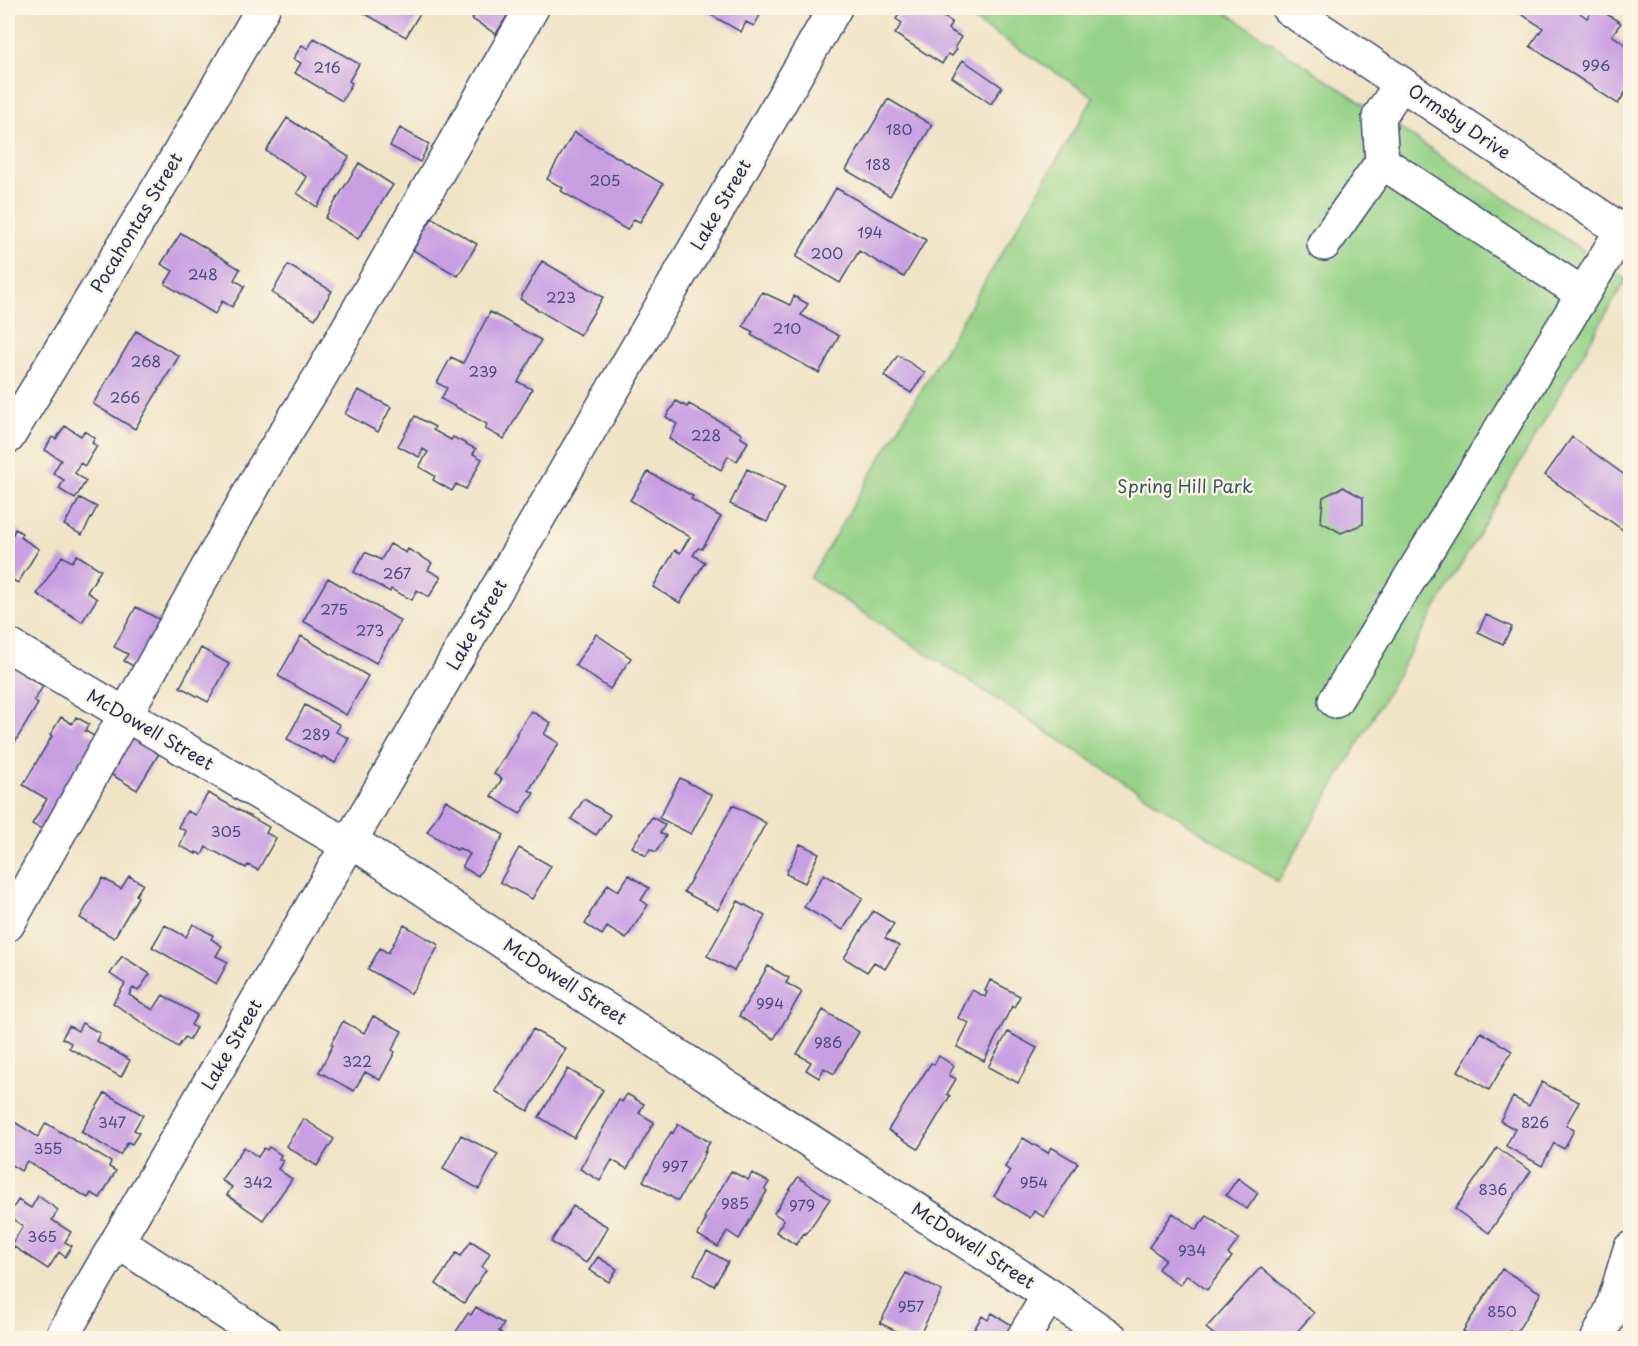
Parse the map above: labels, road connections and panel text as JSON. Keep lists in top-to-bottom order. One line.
{"streets":{"street":["Ormsby Drive","Lake Street","Pocahontas Street","McDowell Street"]},"crossings":[["Lake Street","McDowell Street"]],"parks":["Spring Hill Park"],"house_numbers":["996","216","180","188","205","194","200","248","223","210","268","239","266","228","267","275","273","289","305","994","986","322","347","826","355","997","342","954","836","985","979","365","934","957","850"]}
